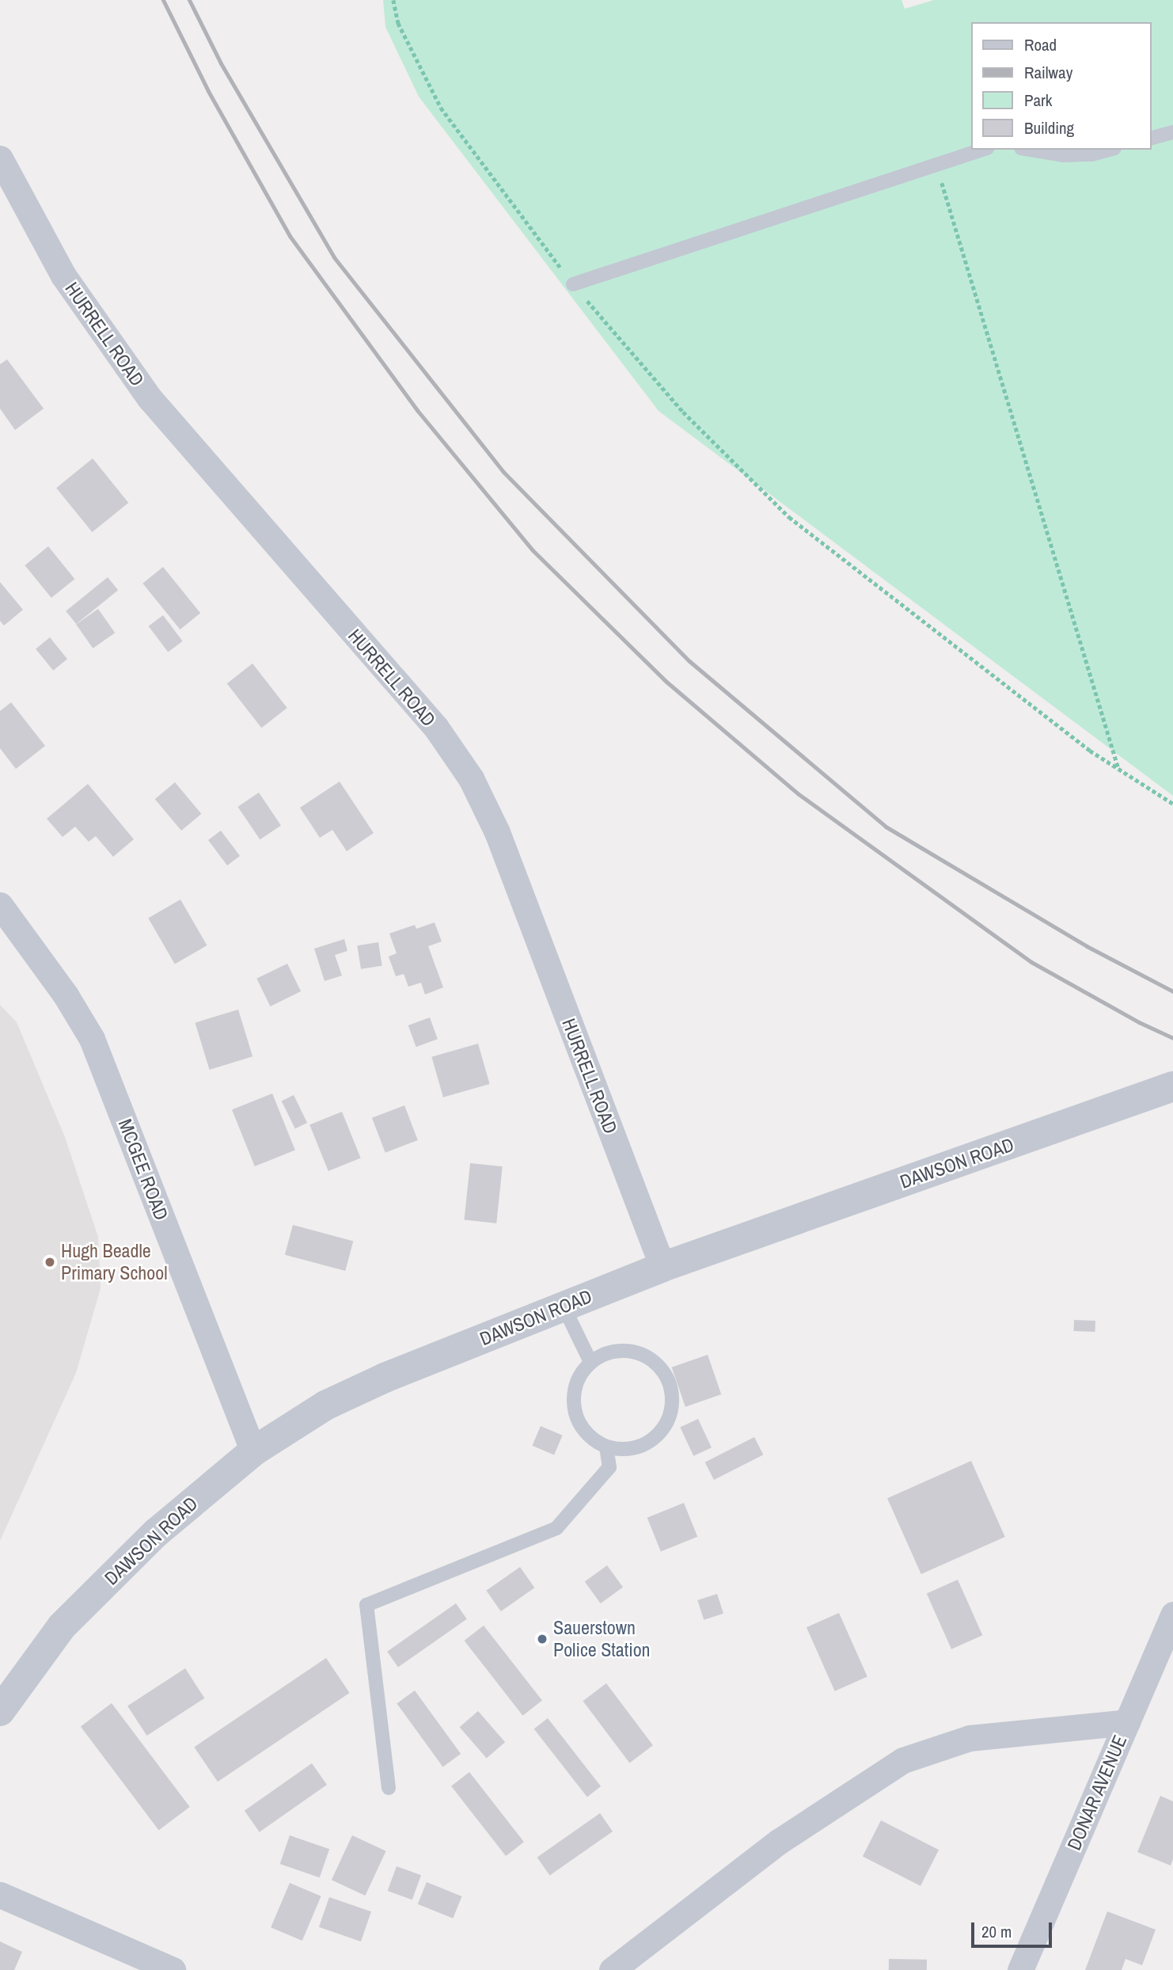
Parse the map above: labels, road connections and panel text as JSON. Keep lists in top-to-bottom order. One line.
{"streets":{"street":["HURRELL ROAD","DAWSON ROAD","MCGEE ROAD","DONAR AVENUE"]},"crossings":[["HURRELL ROAD","DAWSON ROAD"],["DAWSON ROAD","MCGEE ROAD"]],"places":["Hugh Beadle Primary School","Sauerstown Police Station"],"legend":["Road","Railway","Park","Building"],"scale_bar":"20 m"}
